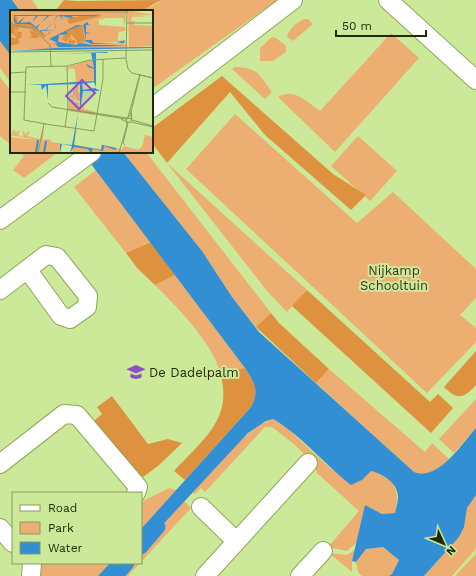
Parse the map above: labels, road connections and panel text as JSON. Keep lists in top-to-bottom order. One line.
{"parks":["Nijkamp Schooltuin"],"places":{"school or university":["De Dadelpalm"]},"legend":["Road","Park","Water"],"scale_bar":"50 m","north":"bottom right"}
